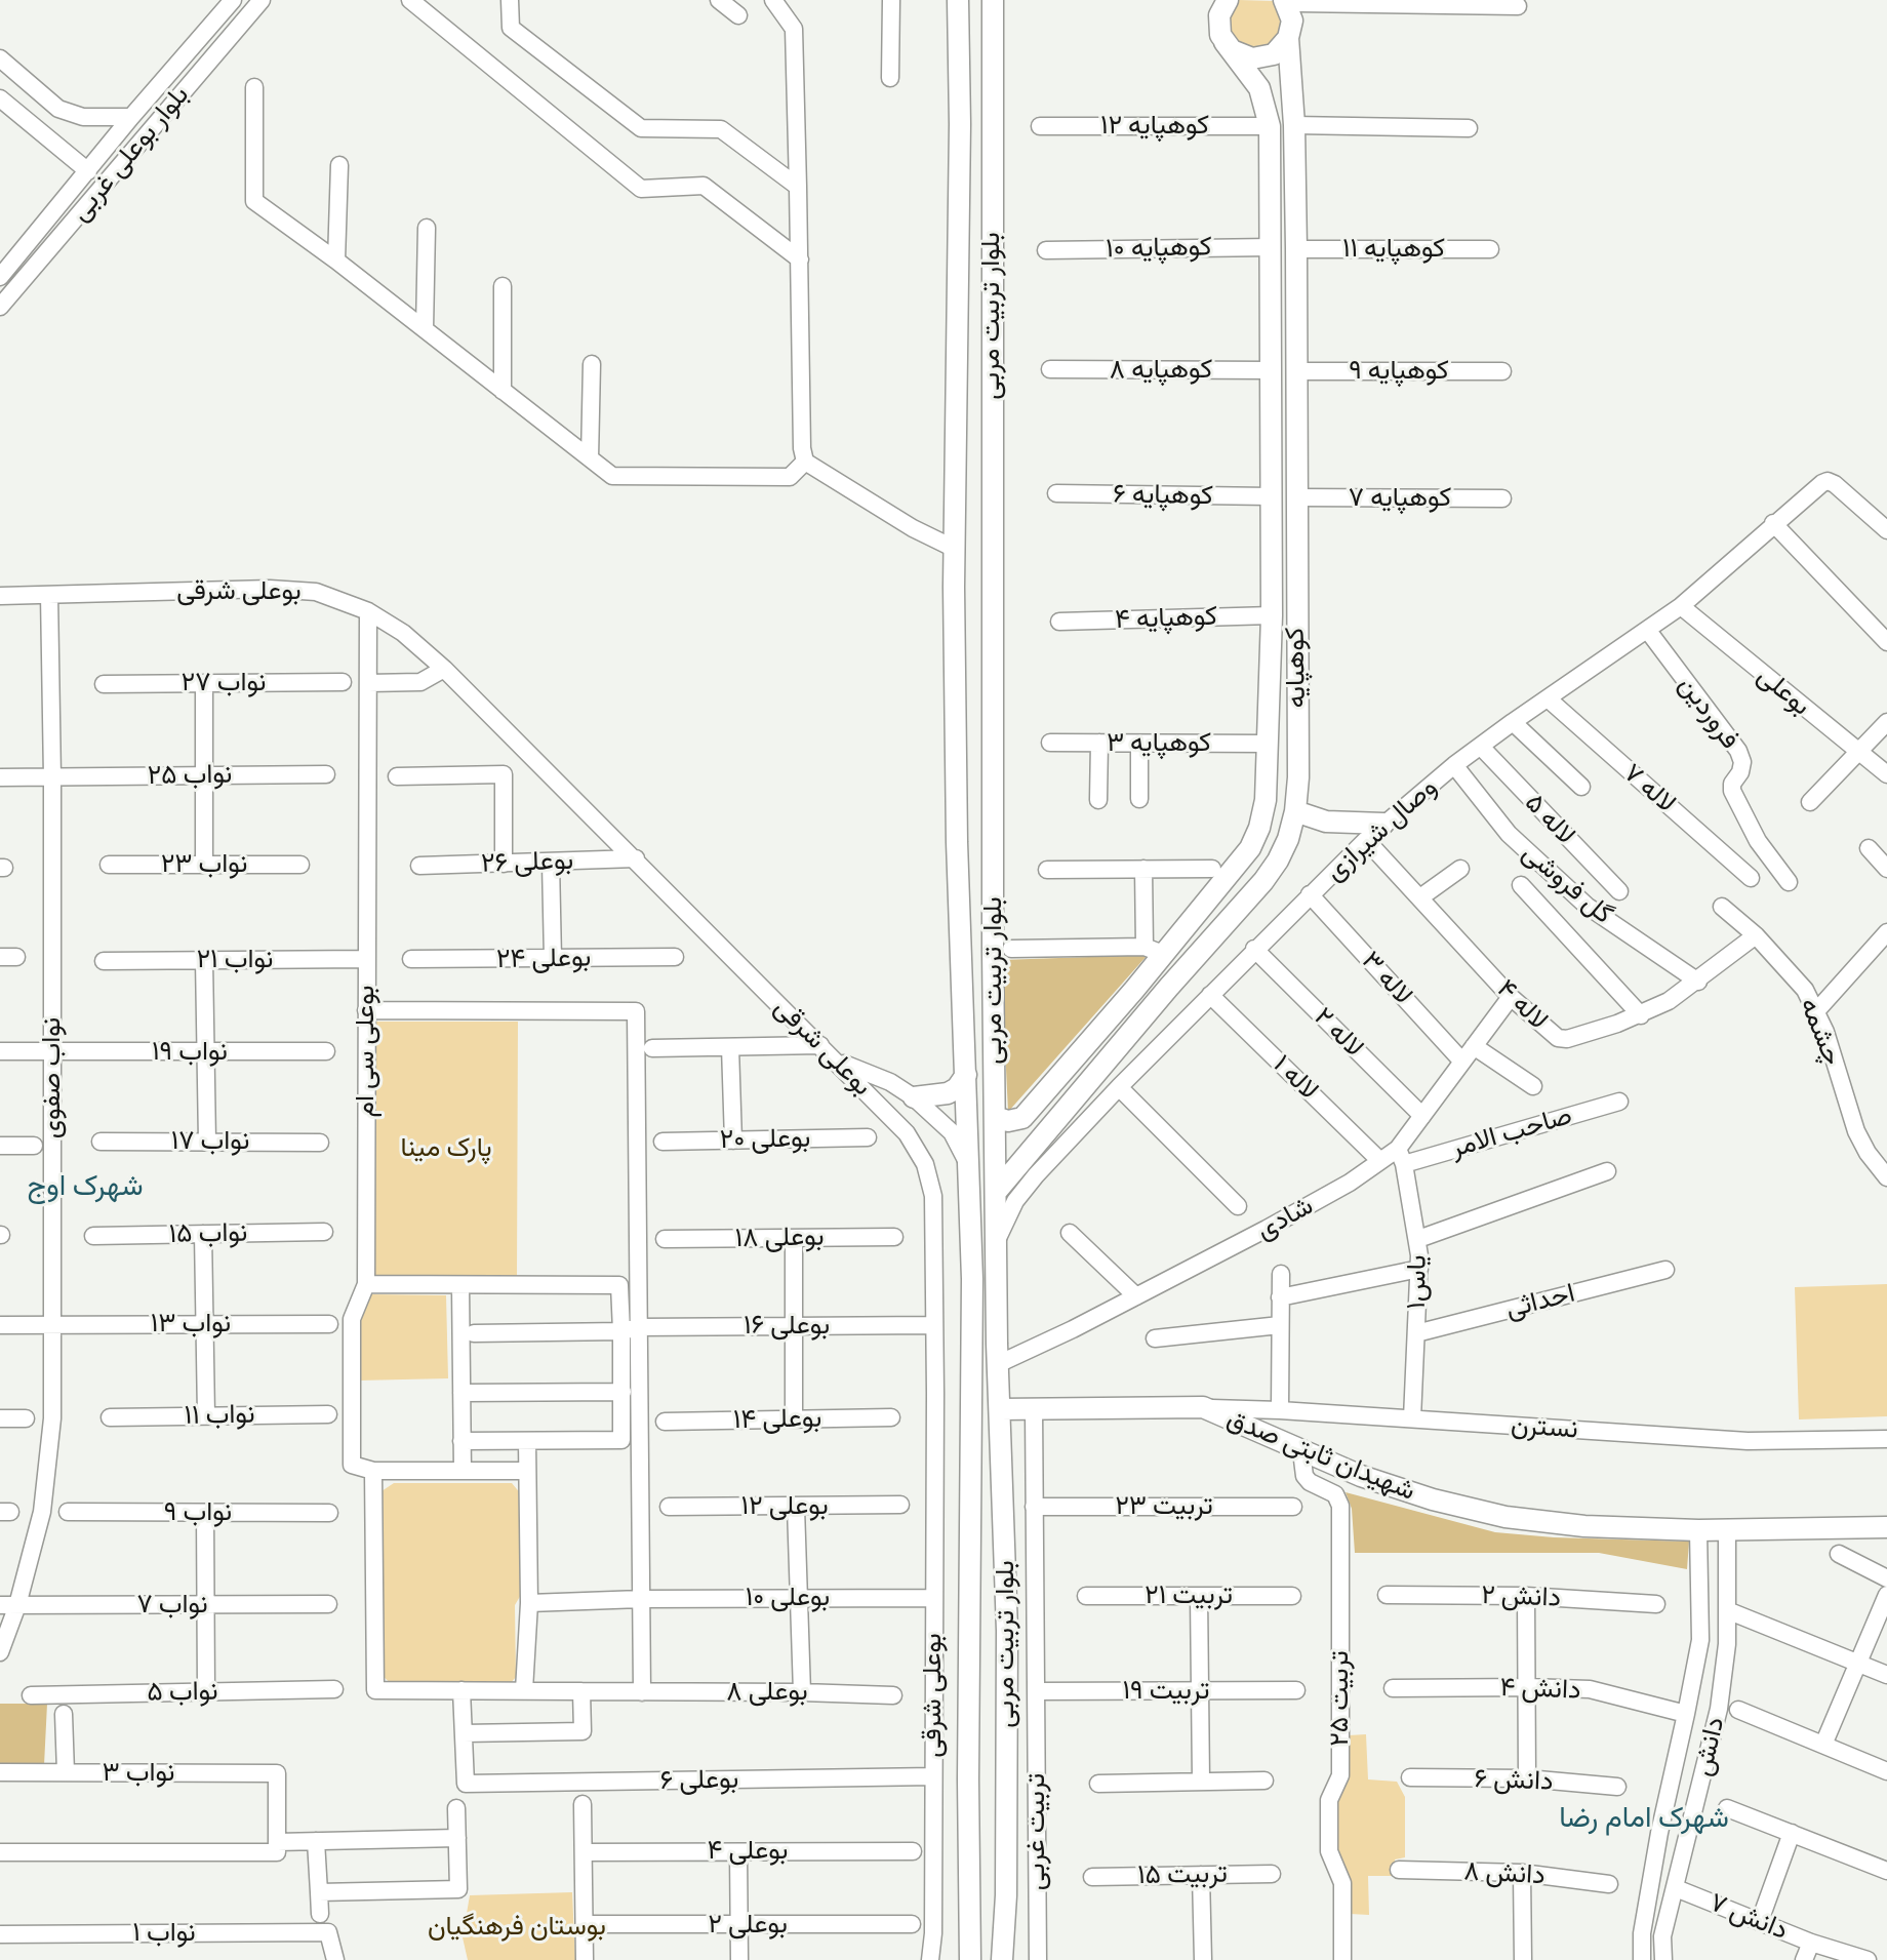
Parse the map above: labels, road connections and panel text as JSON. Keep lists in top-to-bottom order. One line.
{"streets":{"main road":["بلوار تربیت مربی","کوهپایه","شهیدان ثابتی صدق"],"street":["کوهپایه ۱۲","بلوار بوعلی غربی","کوهپایه ۱۰","کوهپایه ۱۱","کوهپایه ۸","کوهپایه ۹","کوهپایه ۶","کوهپایه ۷","بوعلی شرقی","کوهپایه ۴","نواب ۲۷","بوعلی","فروردین","کوهپایه ۳","نواب ۲۵","لاله ۷","لاله ۵","وصال شیرازی","بوعلی ۲۶","نواب ۲۳","گل فروشی","بوعلی ۲۴","نواب ۲۱","لاله ۳","لاله ۴","چشمه","لاله ۲","بوعلی سی ام","نواب ۱۹","نواب صفوی","لاله ۱","صاحب الامر","بوعلی ۲۰","نواب ۱۷","شادی","نواب ۱۵","بوعلی ۱۸","یاس۱","احداثی","نواب ۱۳","بوعلی ۱۶","نواب ۱۱","بوعلی ۱۴","نسترن","بوعلی ۱۲","تربیت ۲۳","نواب ۹","تربیت ۲۱","دانش ۲","بوعلی ۱۰","نواب ۷","دانش ۴","تربیت ۱۹","نواب ۵","بوعلی ۸","تربیت ۲۵","دانش","نواب ۳","بوعلی ۶","دانش ۶","تربیت غربی","بوعلی ۴","دانش ۸","تربیت ۱۵","دانش ۷","بوعلی ۲","نواب ۱"]},"crossings":[["کوهپایه ۱۲","کوهپایه"],["کوهپایه ۱۰","کوهپایه"],["کوهپایه ۱۱","کوهپایه"],["بلوار تربیت مربی","کوهپایه"],["بلوار تربیت مربی","وصال شیرازی"],["بلوار تربیت مربی","شادی"],["بلوار تربیت مربی","شهیدان ثابتی صدق"],["کوهپایه ۸","کوهپایه"],["کوهپایه ۹","کوهپایه"],["کوهپایه ۶","کوهپایه"],["کوهپایه ۷","کوهپایه"],["بوعلی شرقی","بوعلی ۲۶"],["بوعلی شرقی","بوعلی سی ام"],["بوعلی شرقی","نواب صفوی"],["بوعلی شرقی","بوعلی ۱۶"],["بوعلی شرقی","بوعلی ۱۰"],["بوعلی شرقی","بوعلی ۶"],["کوهپایه ۴","کوهپایه"],["کوهپایه","کوهپایه ۳"],["بوعلی","وصال شیرازی"],["فروردین","وصال شیرازی"],["نواب ۲۵","نواب صفوی"],["لاله ۷","وصال شیرازی"],["لاله ۵","وصال شیرازی"],["وصال شیرازی","گل فروشی"],["وصال شیرازی","لاله ۳"],["وصال شیرازی","لاله ۴"],["وصال شیرازی","لاله ۲"],["وصال شیرازی","لاله ۱"],["گل فروشی","لاله ۴"],["نواب ۲۱","بوعلی سی ام"],["لاله ۳","شادی"],["لاله ۴","چشمه"],["لاله ۴","شادی"],["لاله ۲","شادی"],["بوعلی سی ام","بوعلی ۸"],["نواب ۱۹","نواب صفوی"],["نواب صفوی","نواب ۱۳"],["نواب صفوی","نواب ۷"],["لاله ۱","شادی"],["صاحب الامر","شادی"],["صاحب الامر","یاس۱"],["شادی","یاس۱"],["یاس۱","احداثی"],["یاس۱","نسترن"],["نسترن","شهیدان ثابتی صدق"],["شهیدان ثابتی صدق","تربیت ۲۵"],["شهیدان ثابتی صدق","دانش"],["شهیدان ثابتی صدق","تربیت غربی"],["تربیت ۲۳","تربیت غربی"],["دانش ۴","دانش"],["تربیت ۱۹","تربیت غربی"],["دانش","دانش ۷"]],"districts":["شهرک اوج","شهرک امام رضا"],"parks":["پارک مینا","بوستان فرهنگیان"]}
